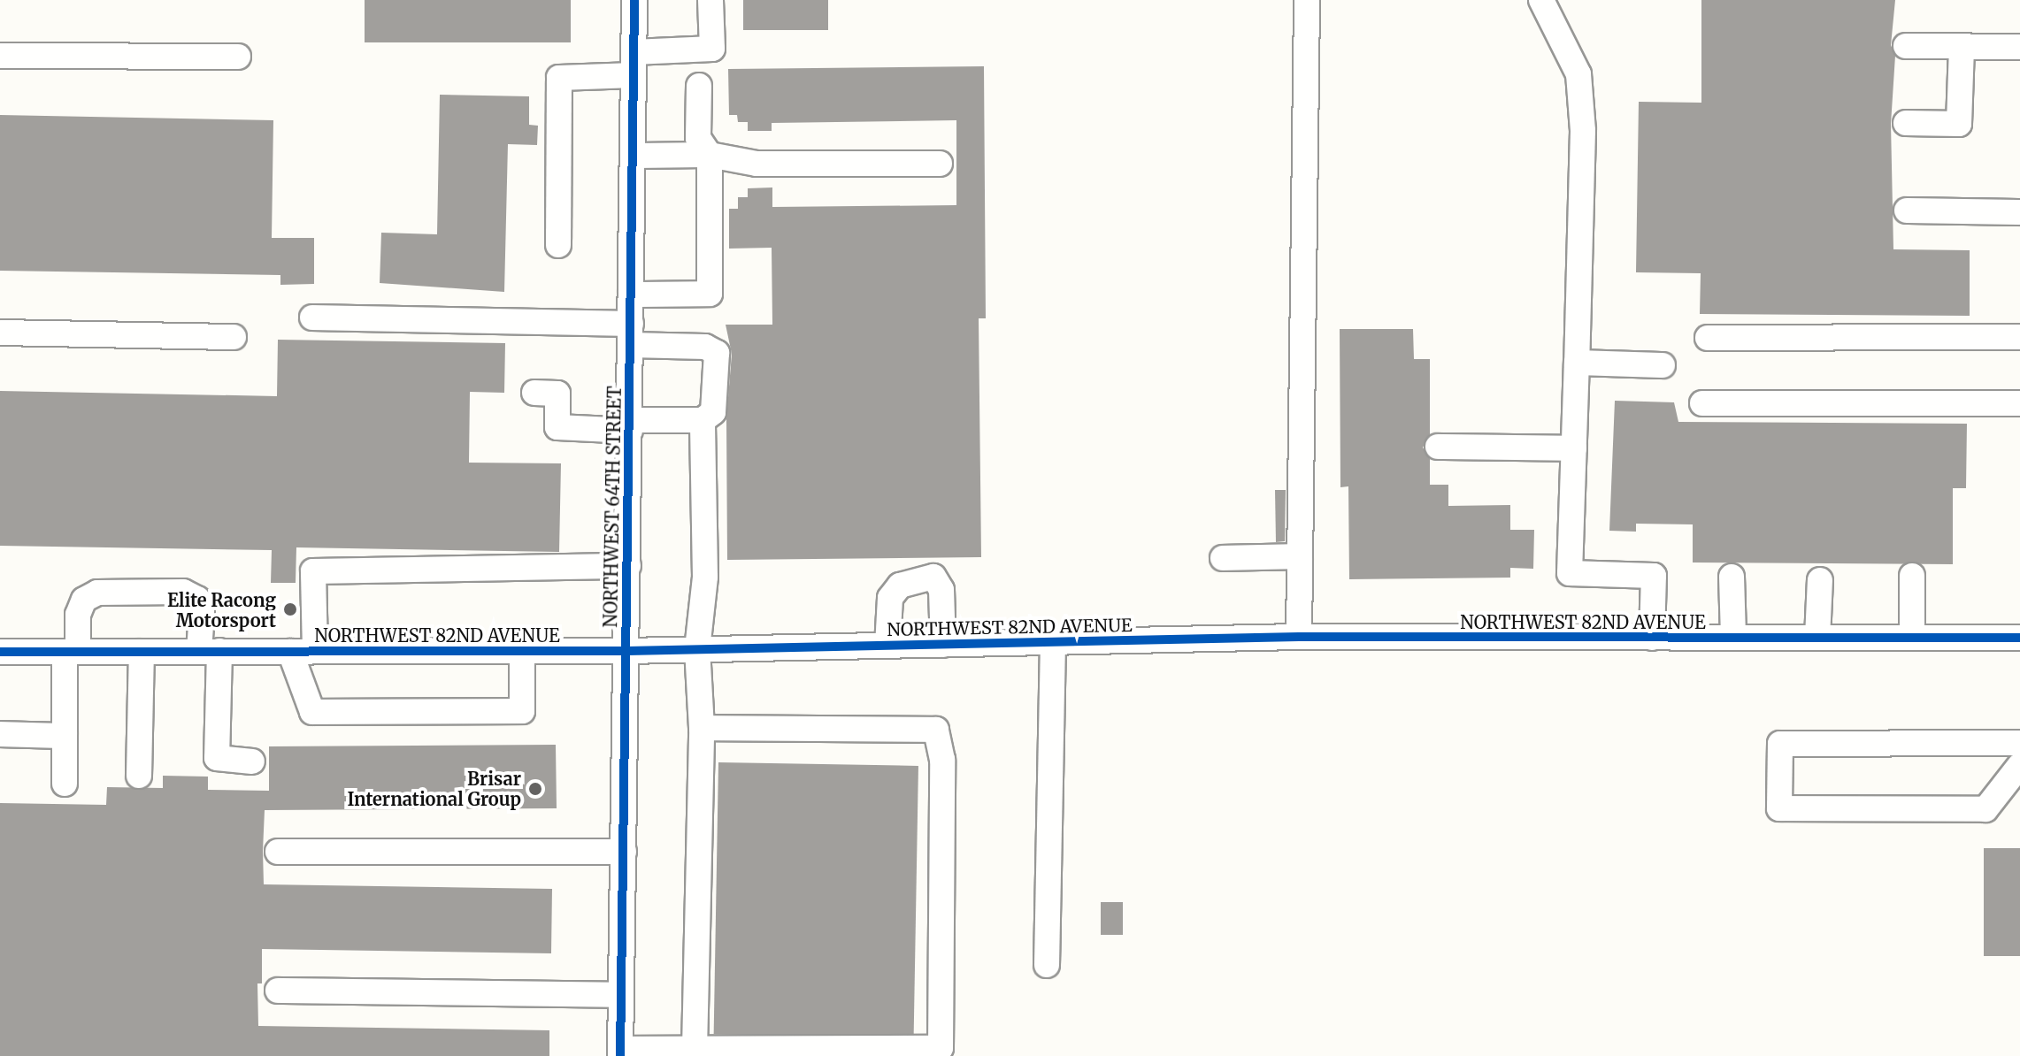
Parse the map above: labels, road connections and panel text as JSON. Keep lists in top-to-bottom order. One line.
{"streets":{"street":["NORTHWEST 64TH STREET","NORTHWEST 82ND AVENUE"]},"crossings":[["NORTHWEST 64TH STREET","NORTHWEST 82ND AVENUE"]],"places":["Elite Racong Motorsport","Brisar International Group"]}
